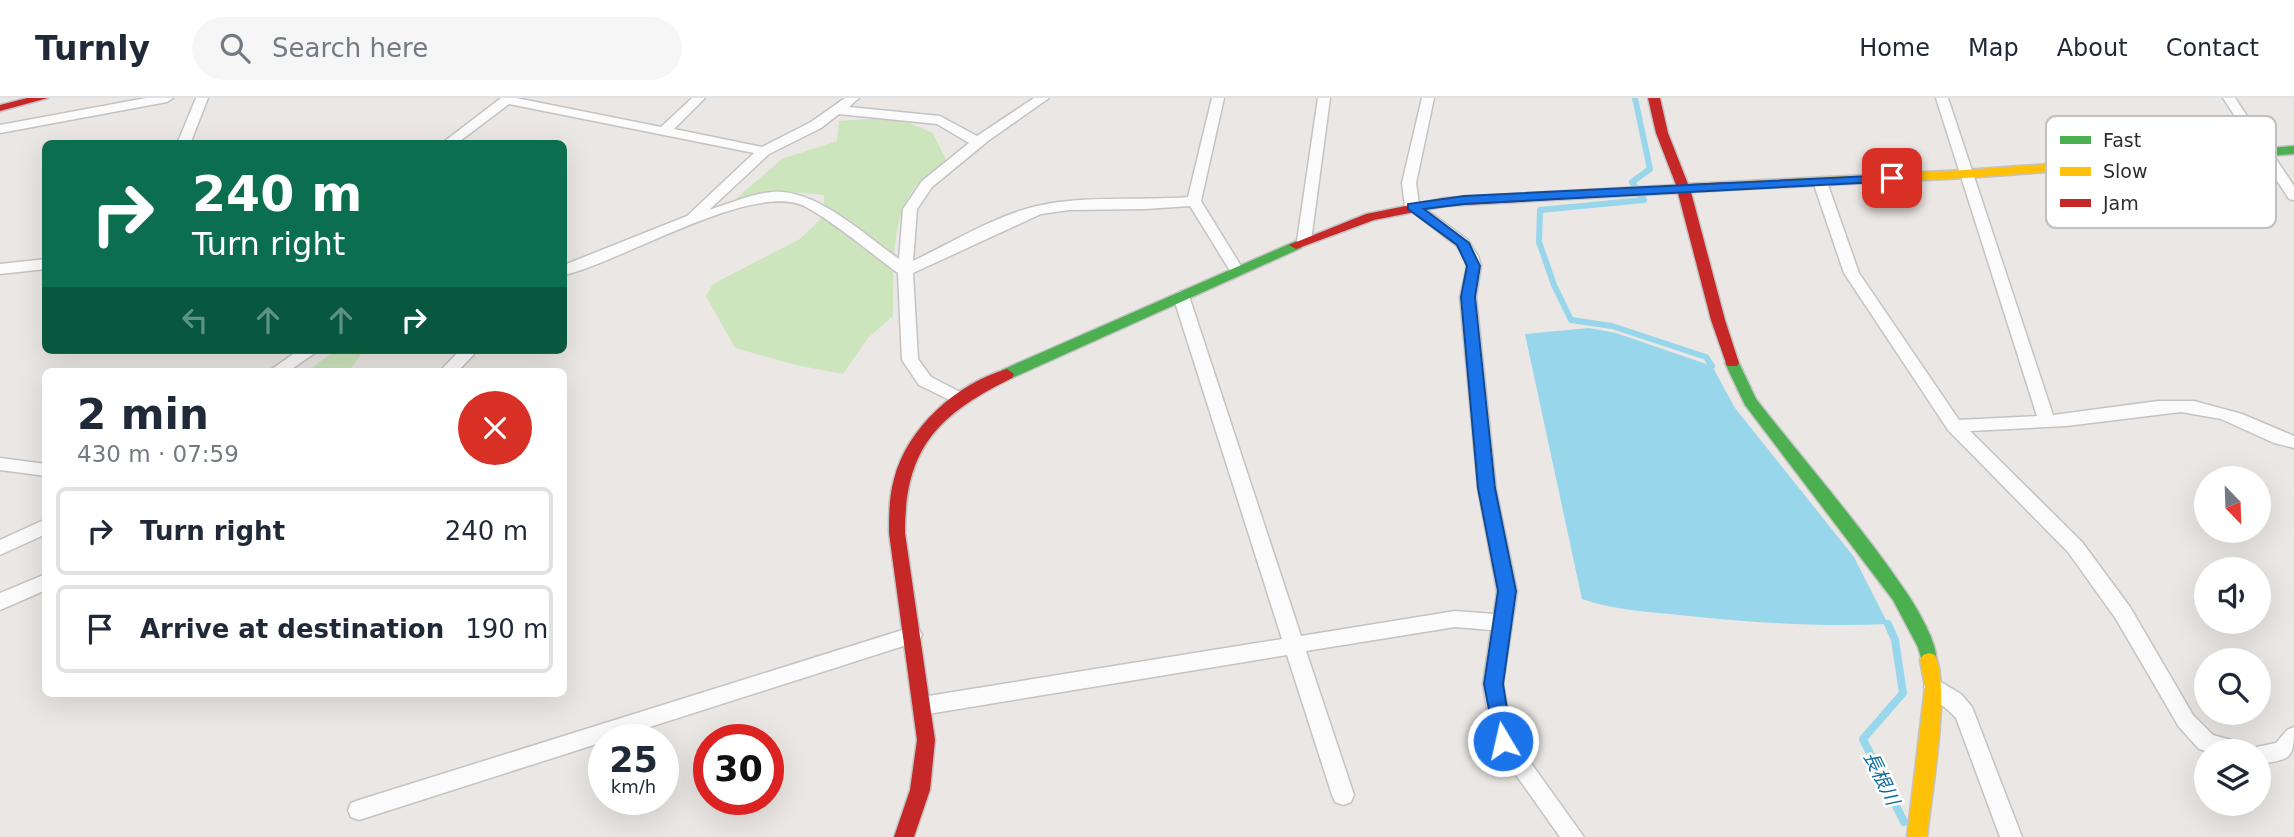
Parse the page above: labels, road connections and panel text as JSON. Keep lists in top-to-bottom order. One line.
{"water":["長根川"],"legend":["Fast","Slow","Jam"],"north":"bottom right","page":{"header":"Turnly","search":"Search here","nav":["Home","Map","About","Contact"],"turn":["240 m","Turn right"],"heading":["2 min","430 m · 07:59"],"list":[{"name":"Turn right","value":"240 m"},{"name":"Arrive at destination","value":"190 m"}],"speed":"25 km/h","limit":"30"}}
